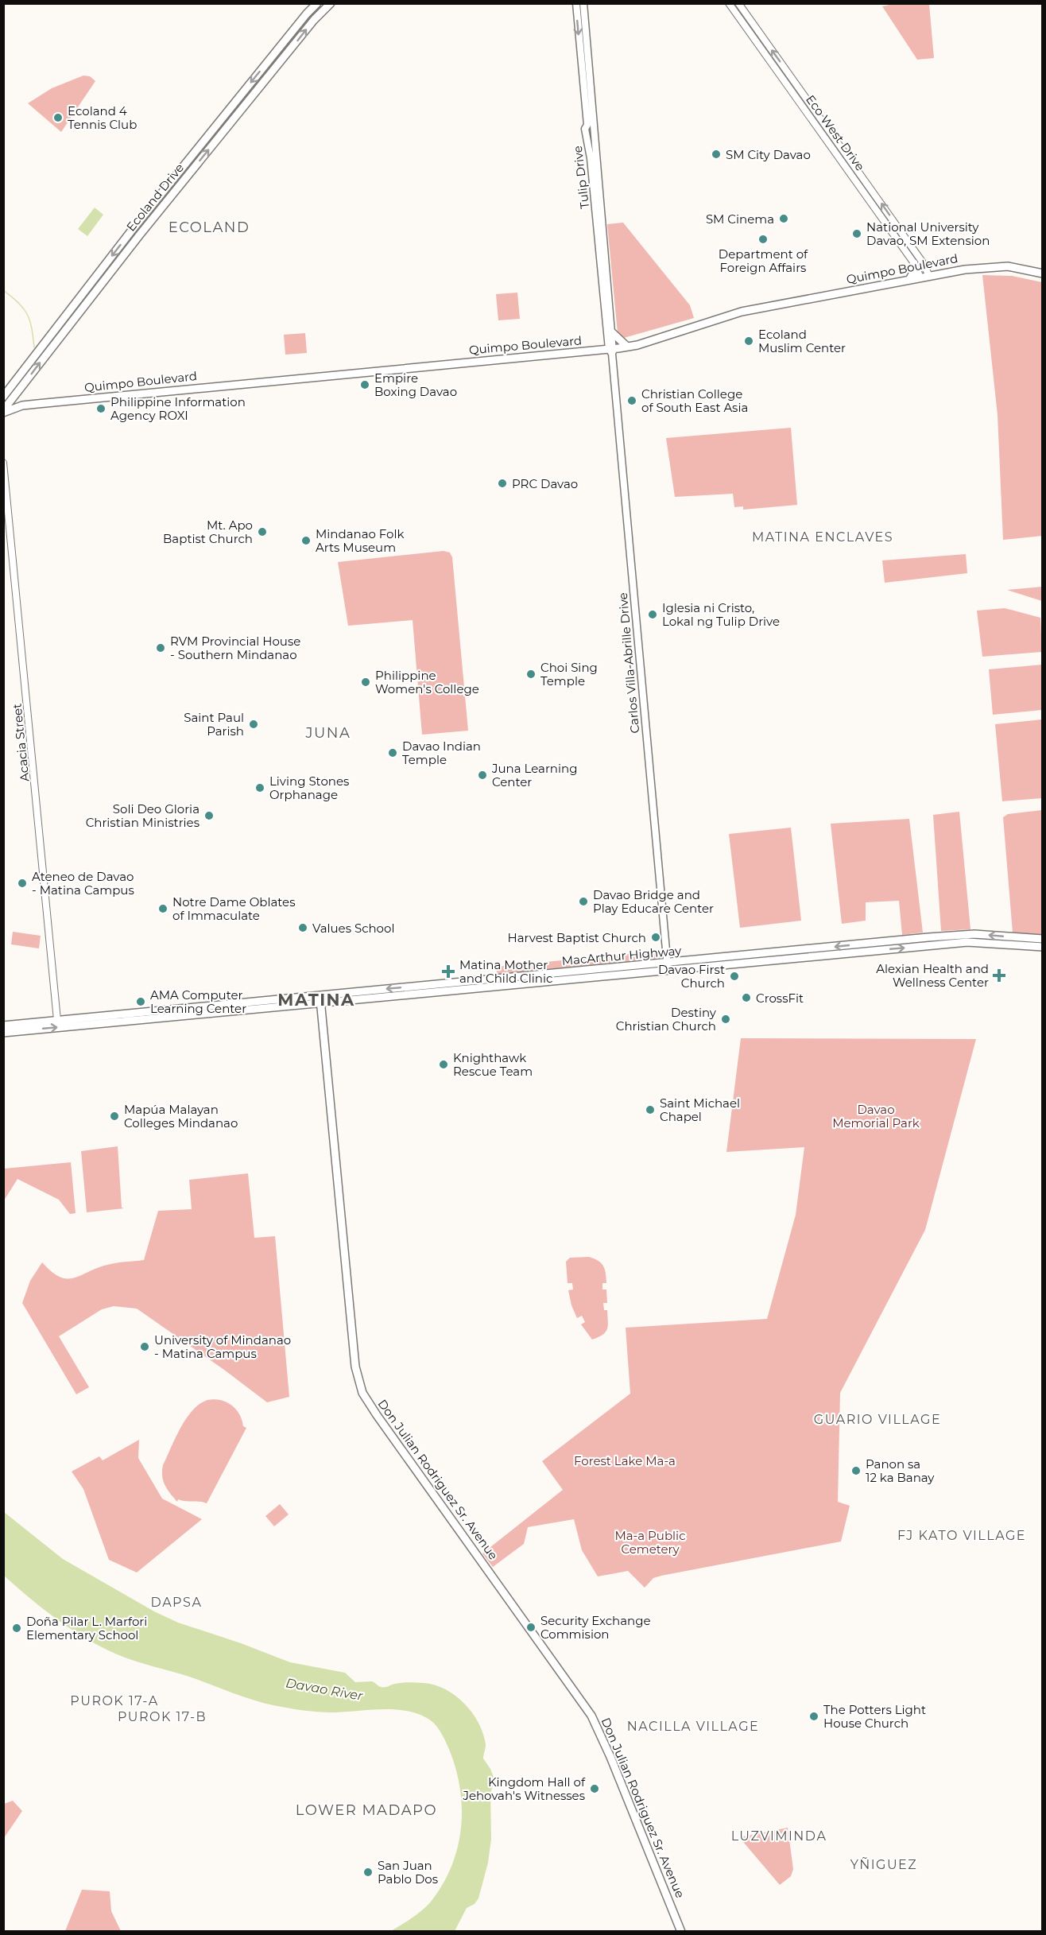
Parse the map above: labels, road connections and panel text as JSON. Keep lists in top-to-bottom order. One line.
{"streets":{"main road":["Tulip Drive","Ecoland Drive","Quimpo Boulevard","Carlos Villa-Abrille Drive","MacArthur Highway","Don Julian Rodriguez Sr. Avenue"],"street":["Eco West Drive","Acacia Street"]},"crossings":[["Eco West Drive","Quimpo Boulevard"],["Tulip Drive","Quimpo Boulevard"],["Tulip Drive","Carlos Villa-Abrille Drive"],["Ecoland Drive","Quimpo Boulevard"],["Quimpo Boulevard","Carlos Villa-Abrille Drive"],["Carlos Villa-Abrille Drive","MacArthur Highway"],["Acacia Street","MacArthur Highway"],["MacArthur Highway","Don Julian Rodriguez Sr. Avenue"]],"districts":["ECOLAND","MATINA ENCLAVES","JUNA","MATINA","GUARIO VILLAGE","FJ KATO VILLAGE","DAPSA","PUROK 17-A","PUROK 17-B","NACILLA VILLAGE","LOWER MADAPO","LUZVIMINDA","YÑIGUEZ"],"water":["Davao River"],"parks":["Davao Memorial Park","Forest Lake Ma-a","Ma-a Public Cemetery"],"places":{"other":["Ecoland 4 Tennis Club","SM City Davao","SM Cinema","National University Davao, SM Extension","Department of Foreign Affairs","Ecoland Muslim Center","Empire Boxing Davao","Christian College of South East Asia","Philippine Information Agency ROXI","PRC Davao","Mt. Apo Baptist Church","Mindanao Folk Arts Museum","Iglesia ni Cristo, Lokal ng Tulip Drive","RVM Provincial House - Southern Mindanao","Choi Sing Temple","Philippine Women's College","Saint Paul Parish","Davao Indian Temple","Juna Learning Center","Living Stones Orphanage","Soli Deo Gloria Christian Ministries","Ateneo de Davao - Matina Campus","Davao Bridge and Play Educare Center","Notre Dame Oblates of Immaculate","Values School","Harvest Baptist Church","Davao First Church","CrossFit","AMA Computer Learning Center","Destiny Christian Church","Knighthawk Rescue Team","Saint Michael Chapel","Mapúa Malayan Colleges Mindanao","University of Mindanao - Matina Campus","Panon sa 12 ka Banay","Security Exchange Commision","Doña Pilar L. Marfori Elementary School","The Potters Light House Church","Kingdom Hall of Jehovah's Witnesses","San Juan Pablo Dos"],"health":["Matina Mother and Child Clinic","Alexian Health and Wellness Center"]}}
